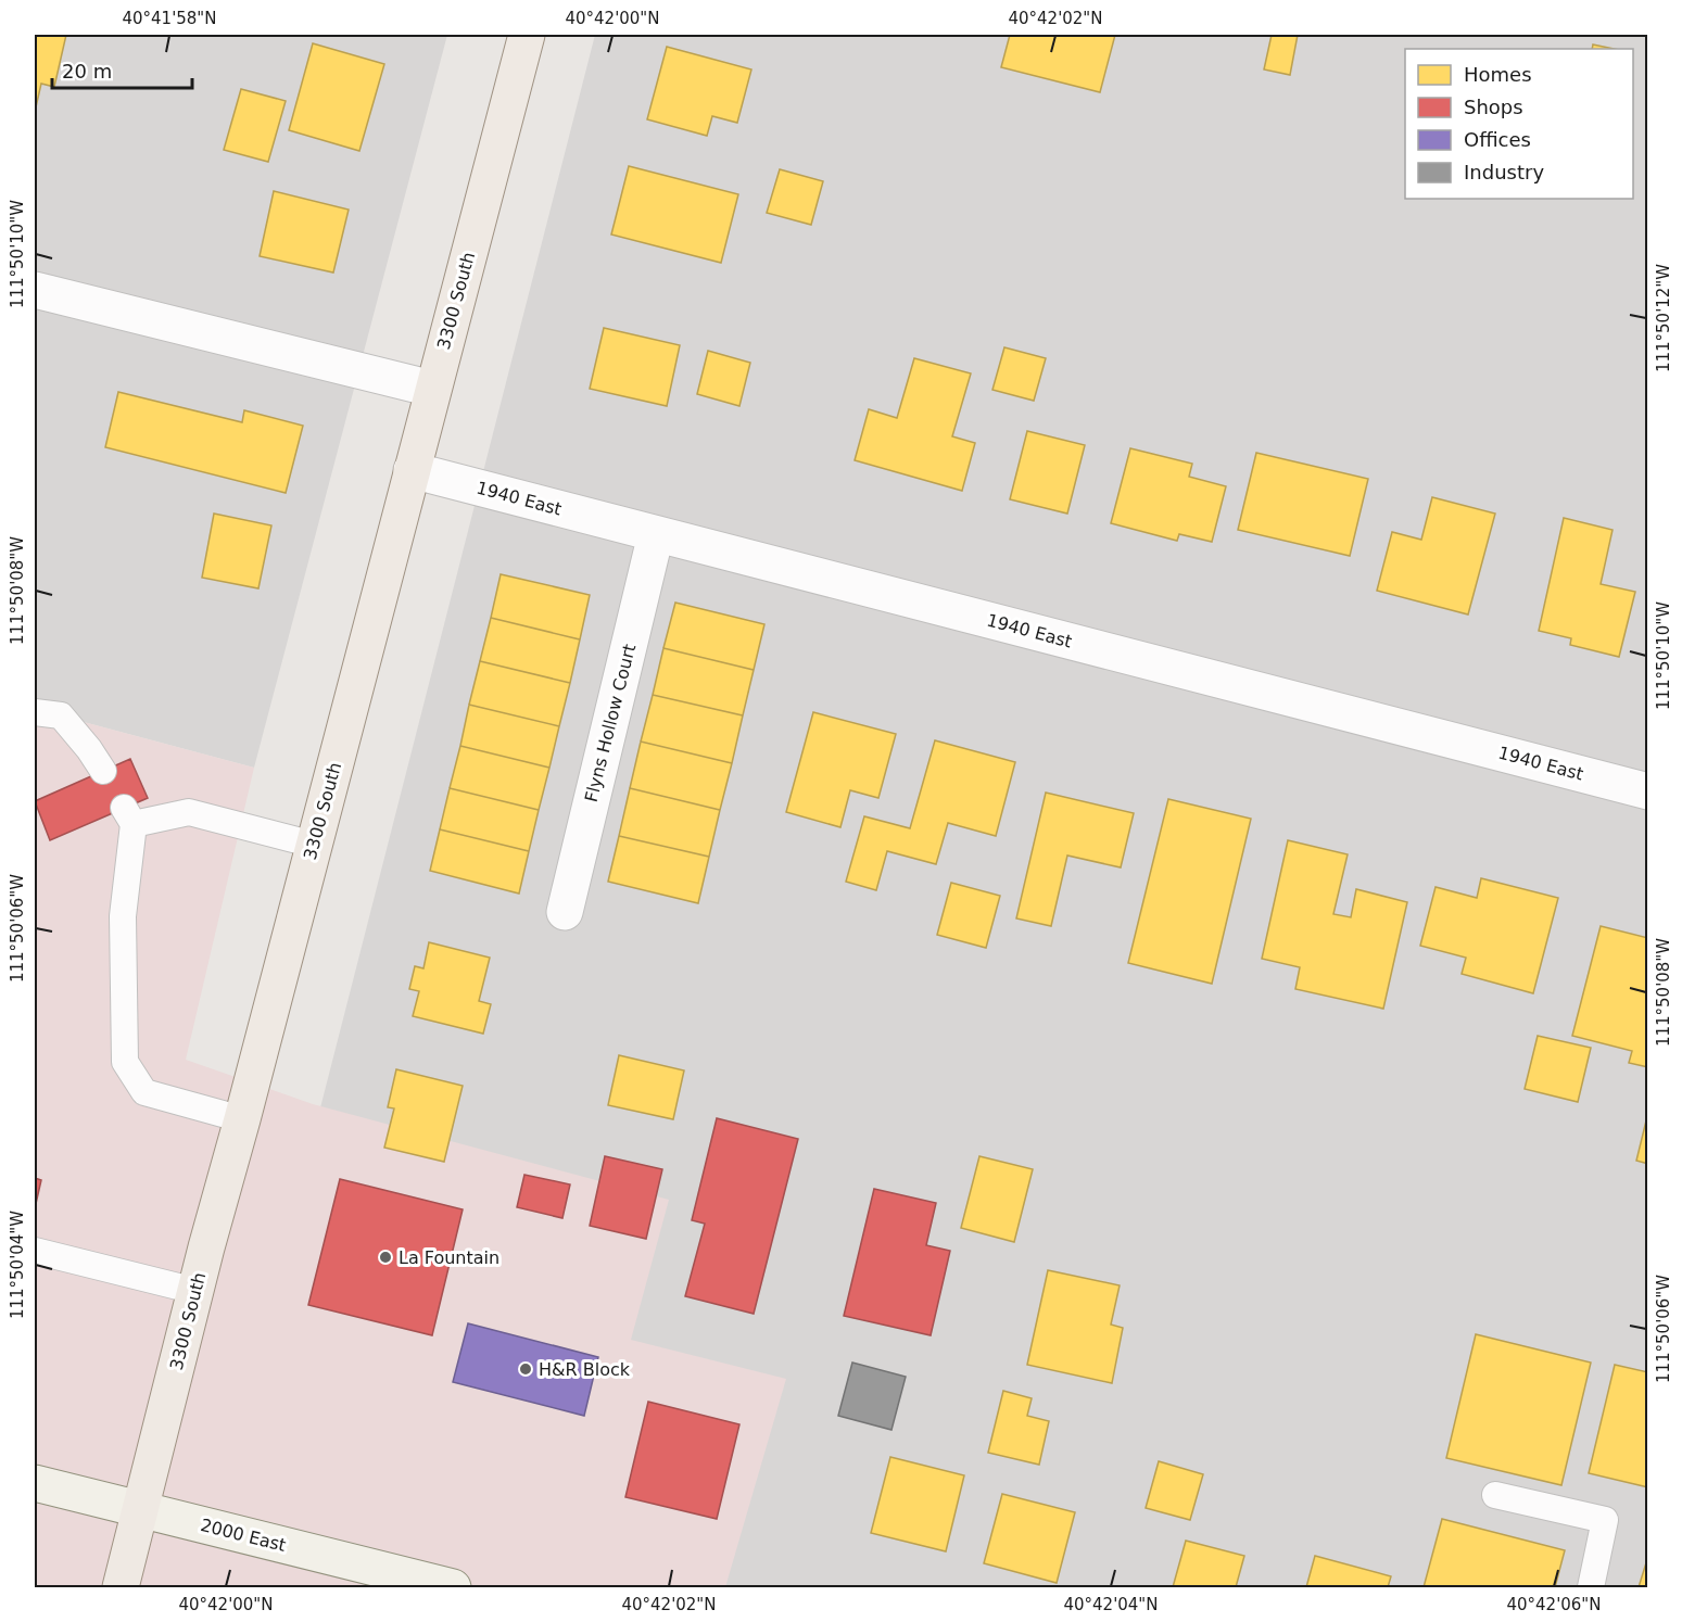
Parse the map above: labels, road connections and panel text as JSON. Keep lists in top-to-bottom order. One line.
{"streets":{"main road":["3300 South"],"street":["1940 East","Flyns Hollow Court","2000 East"]},"crossings":[["3300 South","1940 East"],["3300 South","2000 East"],["1940 East","Flyns Hollow Court"]],"places":["La Fountain","H&R Block"],"legend":["Homes","Shops","Offices","Industry"],"scale_bar":"20 m","coordinates":["40°41'58\"N","40°42'00\"N","40°42'02\"N","111°50'10\"W","111°50'12\"W","111°50'08\"W","111°50'06\"W","111°50'04\"W","40°42'04\"N","40°42'06\"N"]}
